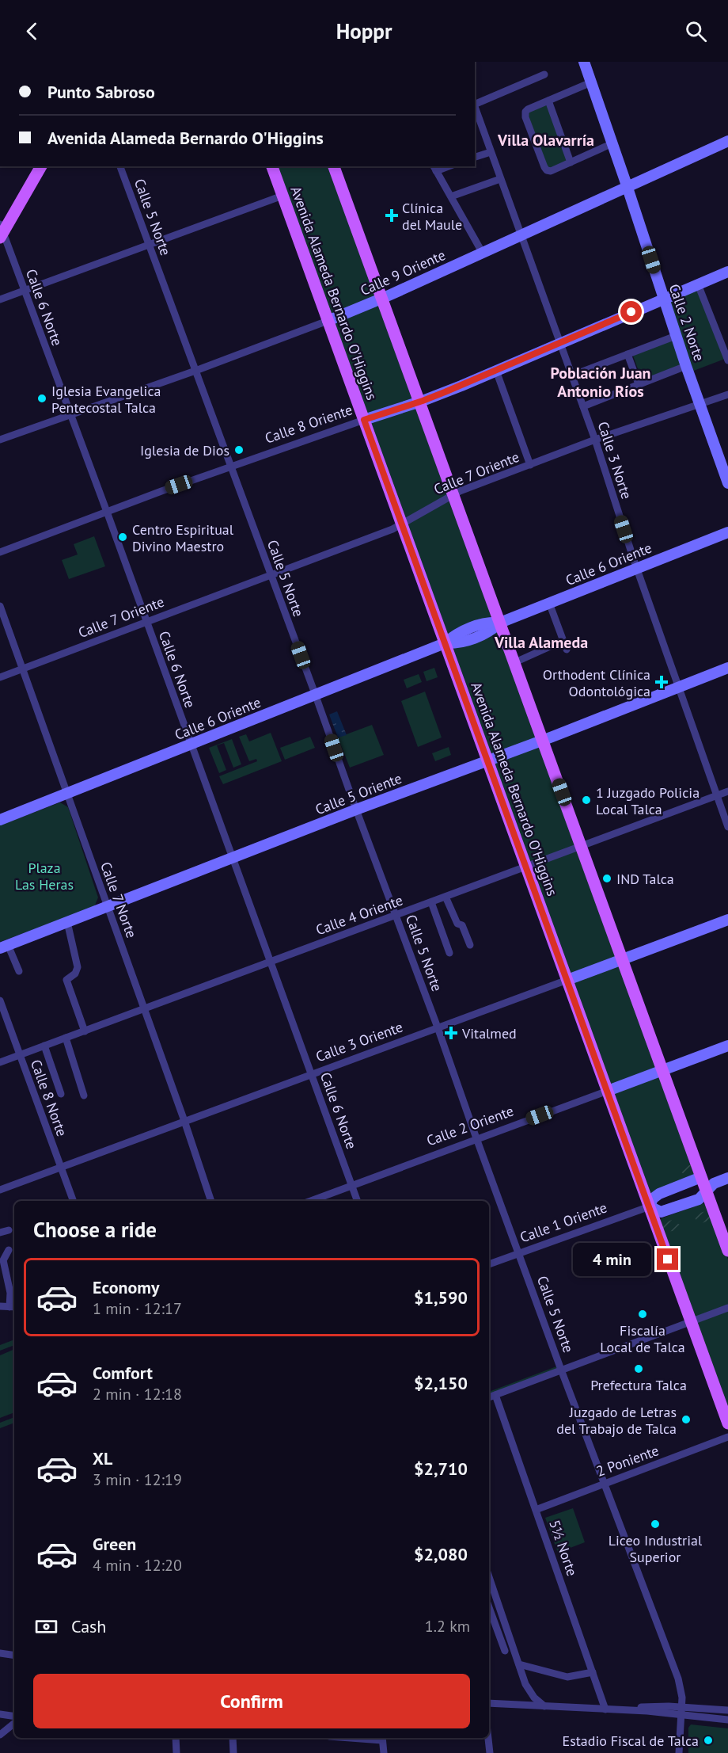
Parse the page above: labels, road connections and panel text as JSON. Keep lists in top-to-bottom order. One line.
{"streets":{"main road":["Calle 9 Oriente","Avenida Alameda Bernardo O'Higgins","Calle 2 Norte","Calle 8 Oriente","Calle 6 Oriente","Calle 5 Oriente","Calle 3 Oriente","Calle 2 Oriente"],"street":["Calle 5 Norte","Calle 6 Norte","Calle 3 Norte","Calle 7 Oriente","Calle 7 Norte","Calle 4 Oriente","Calle 8 Norte","Calle 1 Oriente","2 Poniente","5½ Norte"]},"crossings":[["Calle 5 Norte","Calle 9 Oriente"],["Calle 5 Norte","Calle 8 Oriente"],["Calle 5 Norte","Calle 7 Oriente"],["Calle 5 Norte","Calle 6 Oriente"],["Calle 5 Norte","Calle 5 Oriente"],["Calle 5 Norte","Calle 4 Oriente"],["Calle 5 Norte","Calle 3 Oriente"],["Calle 5 Norte","Calle 2 Oriente"],["Calle 5 Norte","Calle 1 Oriente"],["Calle 5 Norte","2 Poniente"],["Calle 9 Oriente","Avenida Alameda Bernardo O'Higgins"],["Calle 9 Oriente","Calle 6 Norte"],["Calle 9 Oriente","Calle 2 Norte"],["Calle 9 Oriente","Calle 3 Norte"],["Avenida Alameda Bernardo O'Higgins","Calle 8 Oriente"],["Avenida Alameda Bernardo O'Higgins","Calle 7 Oriente"],["Avenida Alameda Bernardo O'Higgins","Calle 6 Oriente"],["Avenida Alameda Bernardo O'Higgins","Calle 5 Oriente"],["Avenida Alameda Bernardo O'Higgins","Calle 4 Oriente"],["Avenida Alameda Bernardo O'Higgins","Calle 3 Oriente"],["Avenida Alameda Bernardo O'Higgins","Calle 2 Oriente"],["Avenida Alameda Bernardo O'Higgins","Calle 1 Oriente"],["Calle 6 Norte","Calle 8 Oriente"],["Calle 6 Norte","Calle 7 Oriente"],["Calle 6 Norte","Calle 6 Oriente"],["Calle 6 Norte","Calle 5 Oriente"],["Calle 6 Norte","Calle 4 Oriente"],["Calle 6 Norte","Calle 3 Oriente"],["Calle 6 Norte","Calle 2 Oriente"],["Calle 2 Norte","Calle 8 Oriente"],["Calle 2 Norte","Calle 7 Oriente"],["Calle 8 Oriente","Calle 3 Norte"],["Calle 3 Norte","Calle 7 Oriente"],["Calle 3 Norte","Calle 6 Oriente"],["Calle 3 Norte","Calle 5 Oriente"],["Calle 3 Norte","Calle 4 Oriente"],["Calle 7 Oriente","Calle 7 Norte"],["Calle 6 Oriente","Calle 7 Norte"],["Calle 5 Oriente","Calle 7 Norte"],["Calle 7 Norte","Calle 4 Oriente"],["Calle 7 Norte","Calle 3 Oriente"],["Calle 4 Oriente","Calle 8 Norte"],["Calle 3 Oriente","Calle 8 Norte"],["2 Poniente","5½ Norte"]],"districts":["Villa Olavarría","Población Juan Antonio Ríos","Villa Alameda"],"parks":["Plaza Las Heras"],"places":{"health":["Clínica del Maule","Orthodent Clínica Odontológica","Vitalmed"],"other":["Iglesia Evangelica Pentecostal Talca","Iglesia de Dios","Centro Espiritual Divino Maestro","1 Juzgado Policia Local Talca","IND Talca","Fiscalía Local de Talca","Prefectura Talca","Juzgado de Letras del Trabajo de Talca","Liceo Industrial Superior","Estadio Fiscal de Talca"]},"page":{"header":"Hoppr","banner":["Punto Sabroso","Avenida Alameda Bernardo O'Higgins"],"heading":"Choose a ride","bubble":"4 min","list":[{"name":"Economy","note":"1 min · 12:17","value":"$1,590"},{"name":"Comfort","note":"2 min · 12:18","value":"$2,150"},{"name":"XL","note":"3 min · 12:19","value":"$2,710"},{"name":"Green","note":"4 min · 12:20","value":"$2,080"}],"pay":["Cash","1.2 km"],"buttons":"Confirm"}}
